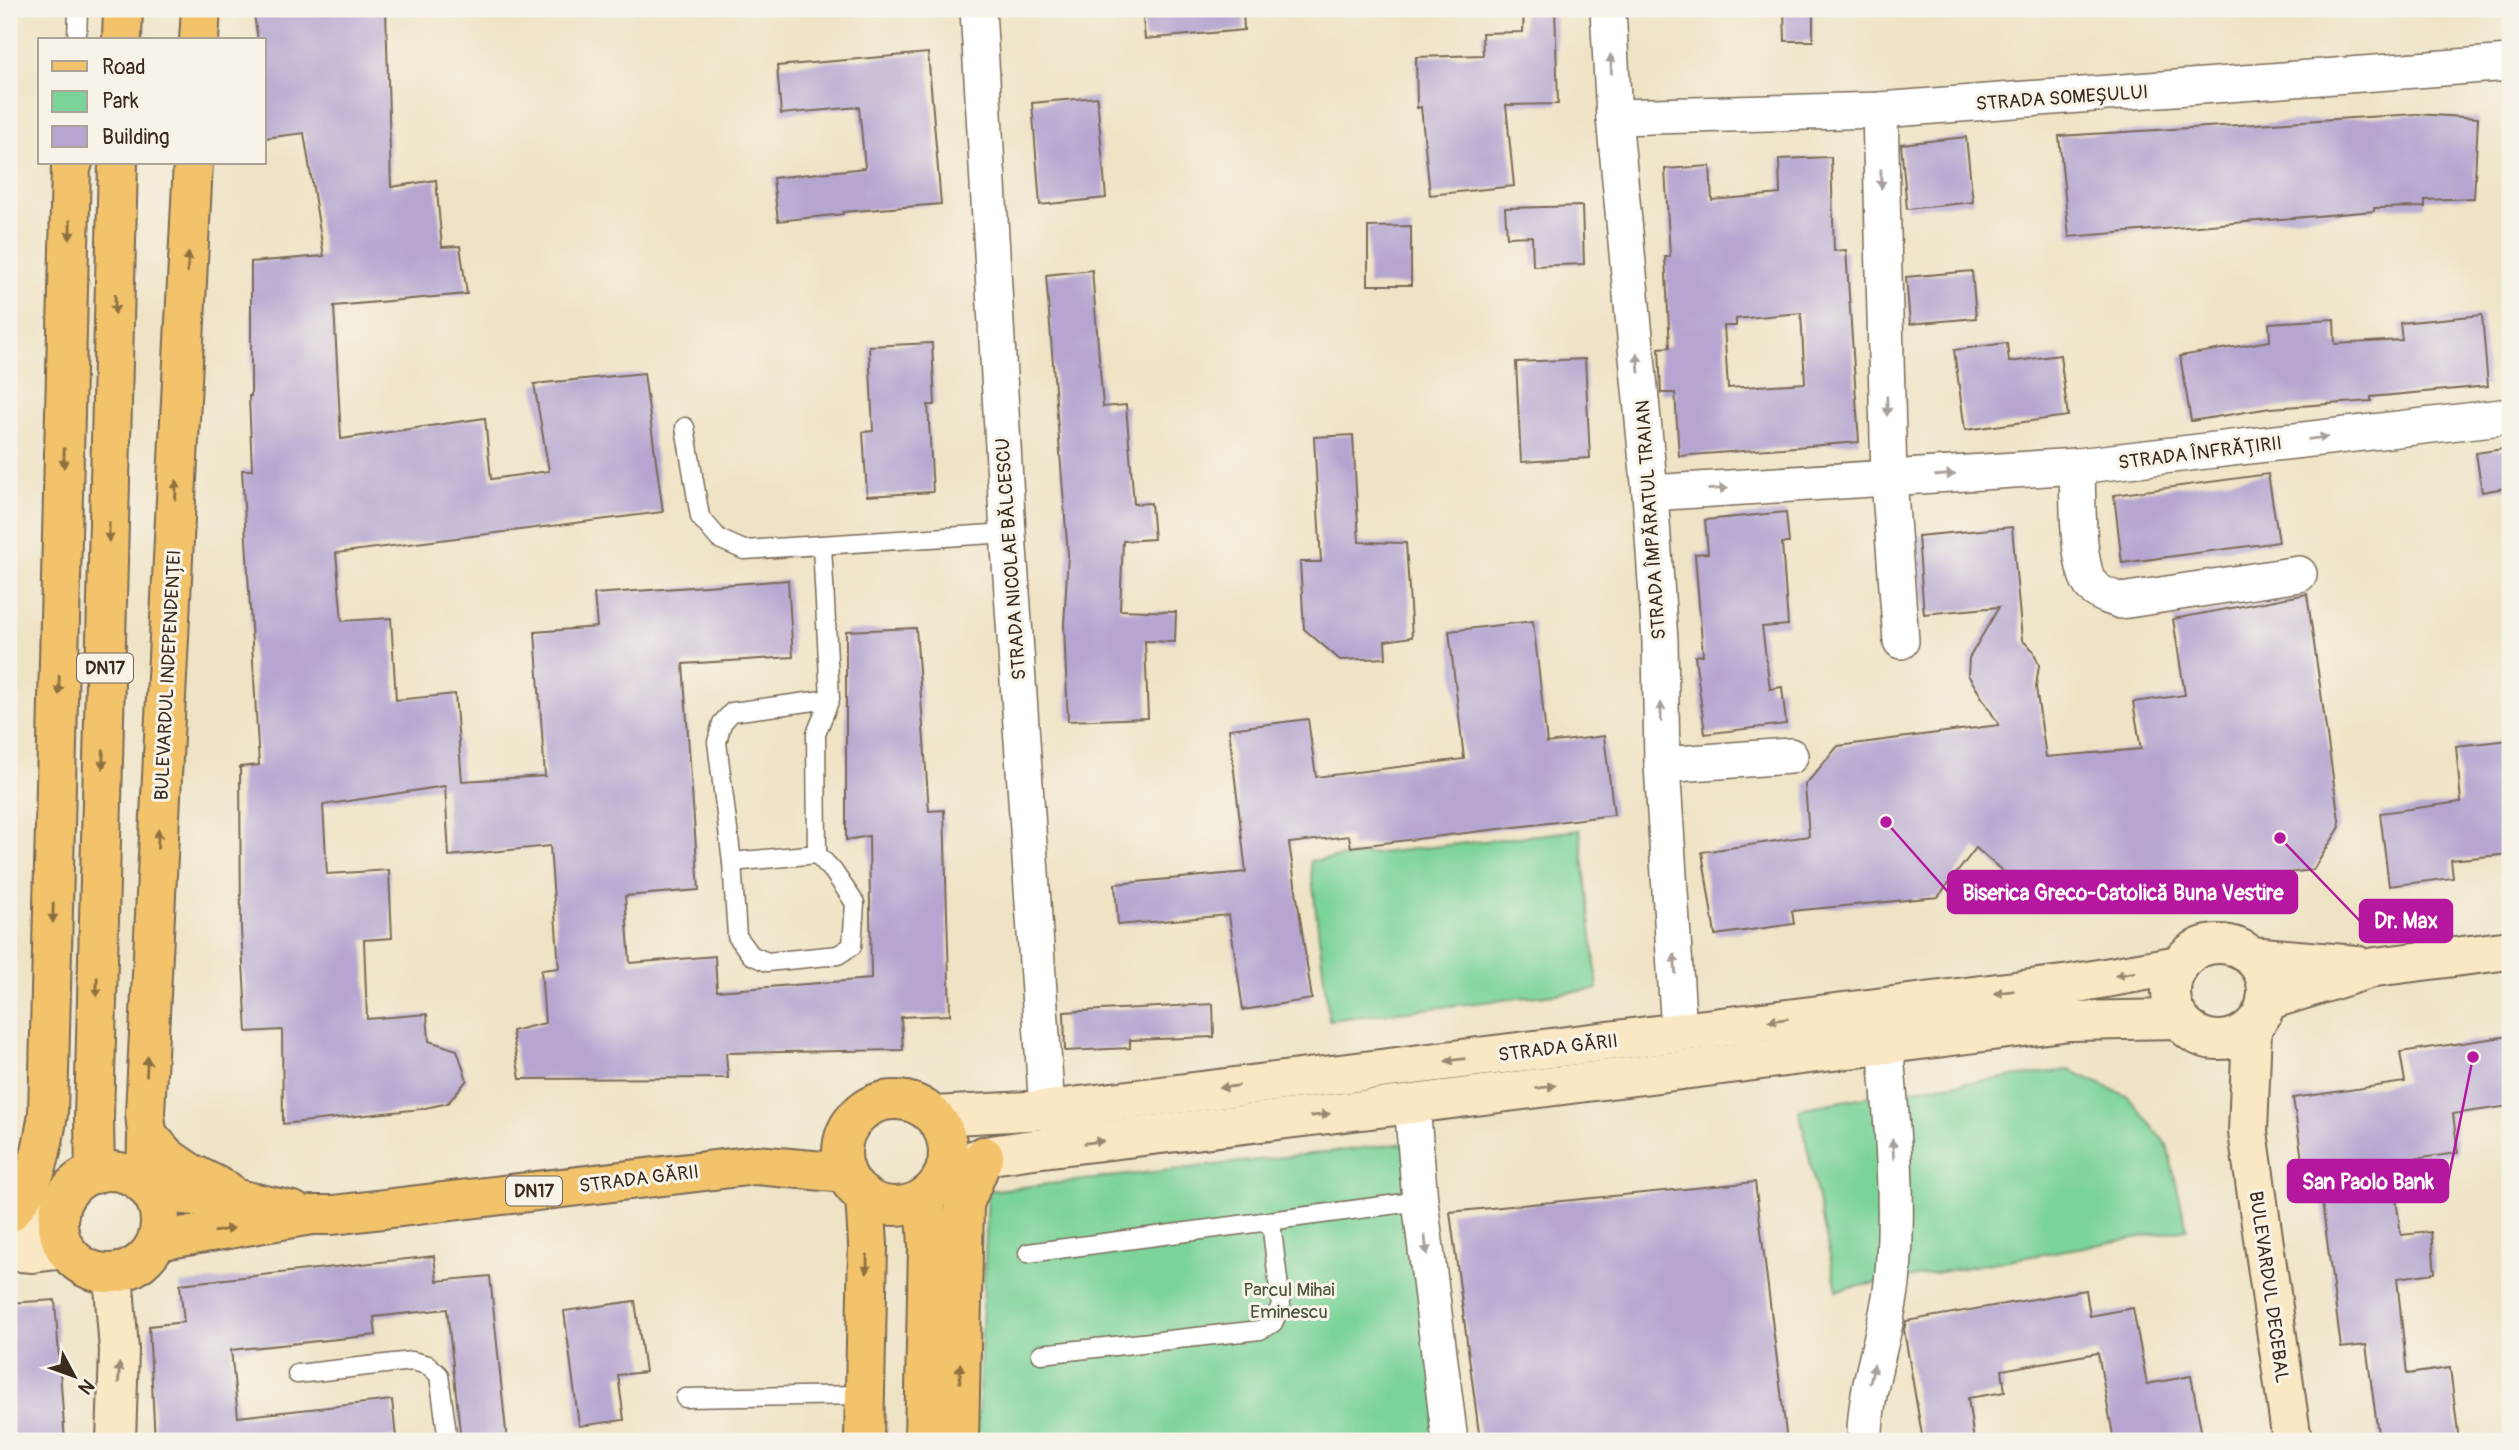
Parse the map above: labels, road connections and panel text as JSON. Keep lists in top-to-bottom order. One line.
{"streets":{"main road":["DN17","BULEVARDUL INDEPENDENȚEI","STRADA GĂRII","BULEVARDUL DECEBAL"],"street":["STRADA SOMEȘULUI","STRADA ÎNFRĂȚIRII","STRADA ÎMPĂRATUL TRAIAN","STRADA NICOLAE BĂLCESCU"]},"crossings":[["STRADA SOMEȘULUI","STRADA ÎMPĂRATUL TRAIAN"],["STRADA ÎNFRĂȚIRII","STRADA ÎMPĂRATUL TRAIAN"],["STRADA ÎMPĂRATUL TRAIAN","STRADA GĂRII"],["STRADA NICOLAE BĂLCESCU","STRADA GĂRII"],["DN17","BULEVARDUL INDEPENDENȚEI"],["DN17","STRADA GĂRII"],["BULEVARDUL INDEPENDENȚEI","STRADA GĂRII"],["STRADA GĂRII","BULEVARDUL DECEBAL"]],"one_way":["STRADA ÎNFRĂȚIRII"],"parks":["Parcul Mihai Eminescu"],"places":["Biserica Greco-Catolică Buna Vestire","Dr. Max","San Paolo Bank"],"legend":["Road","Park","Building"],"north":"bottom right"}
